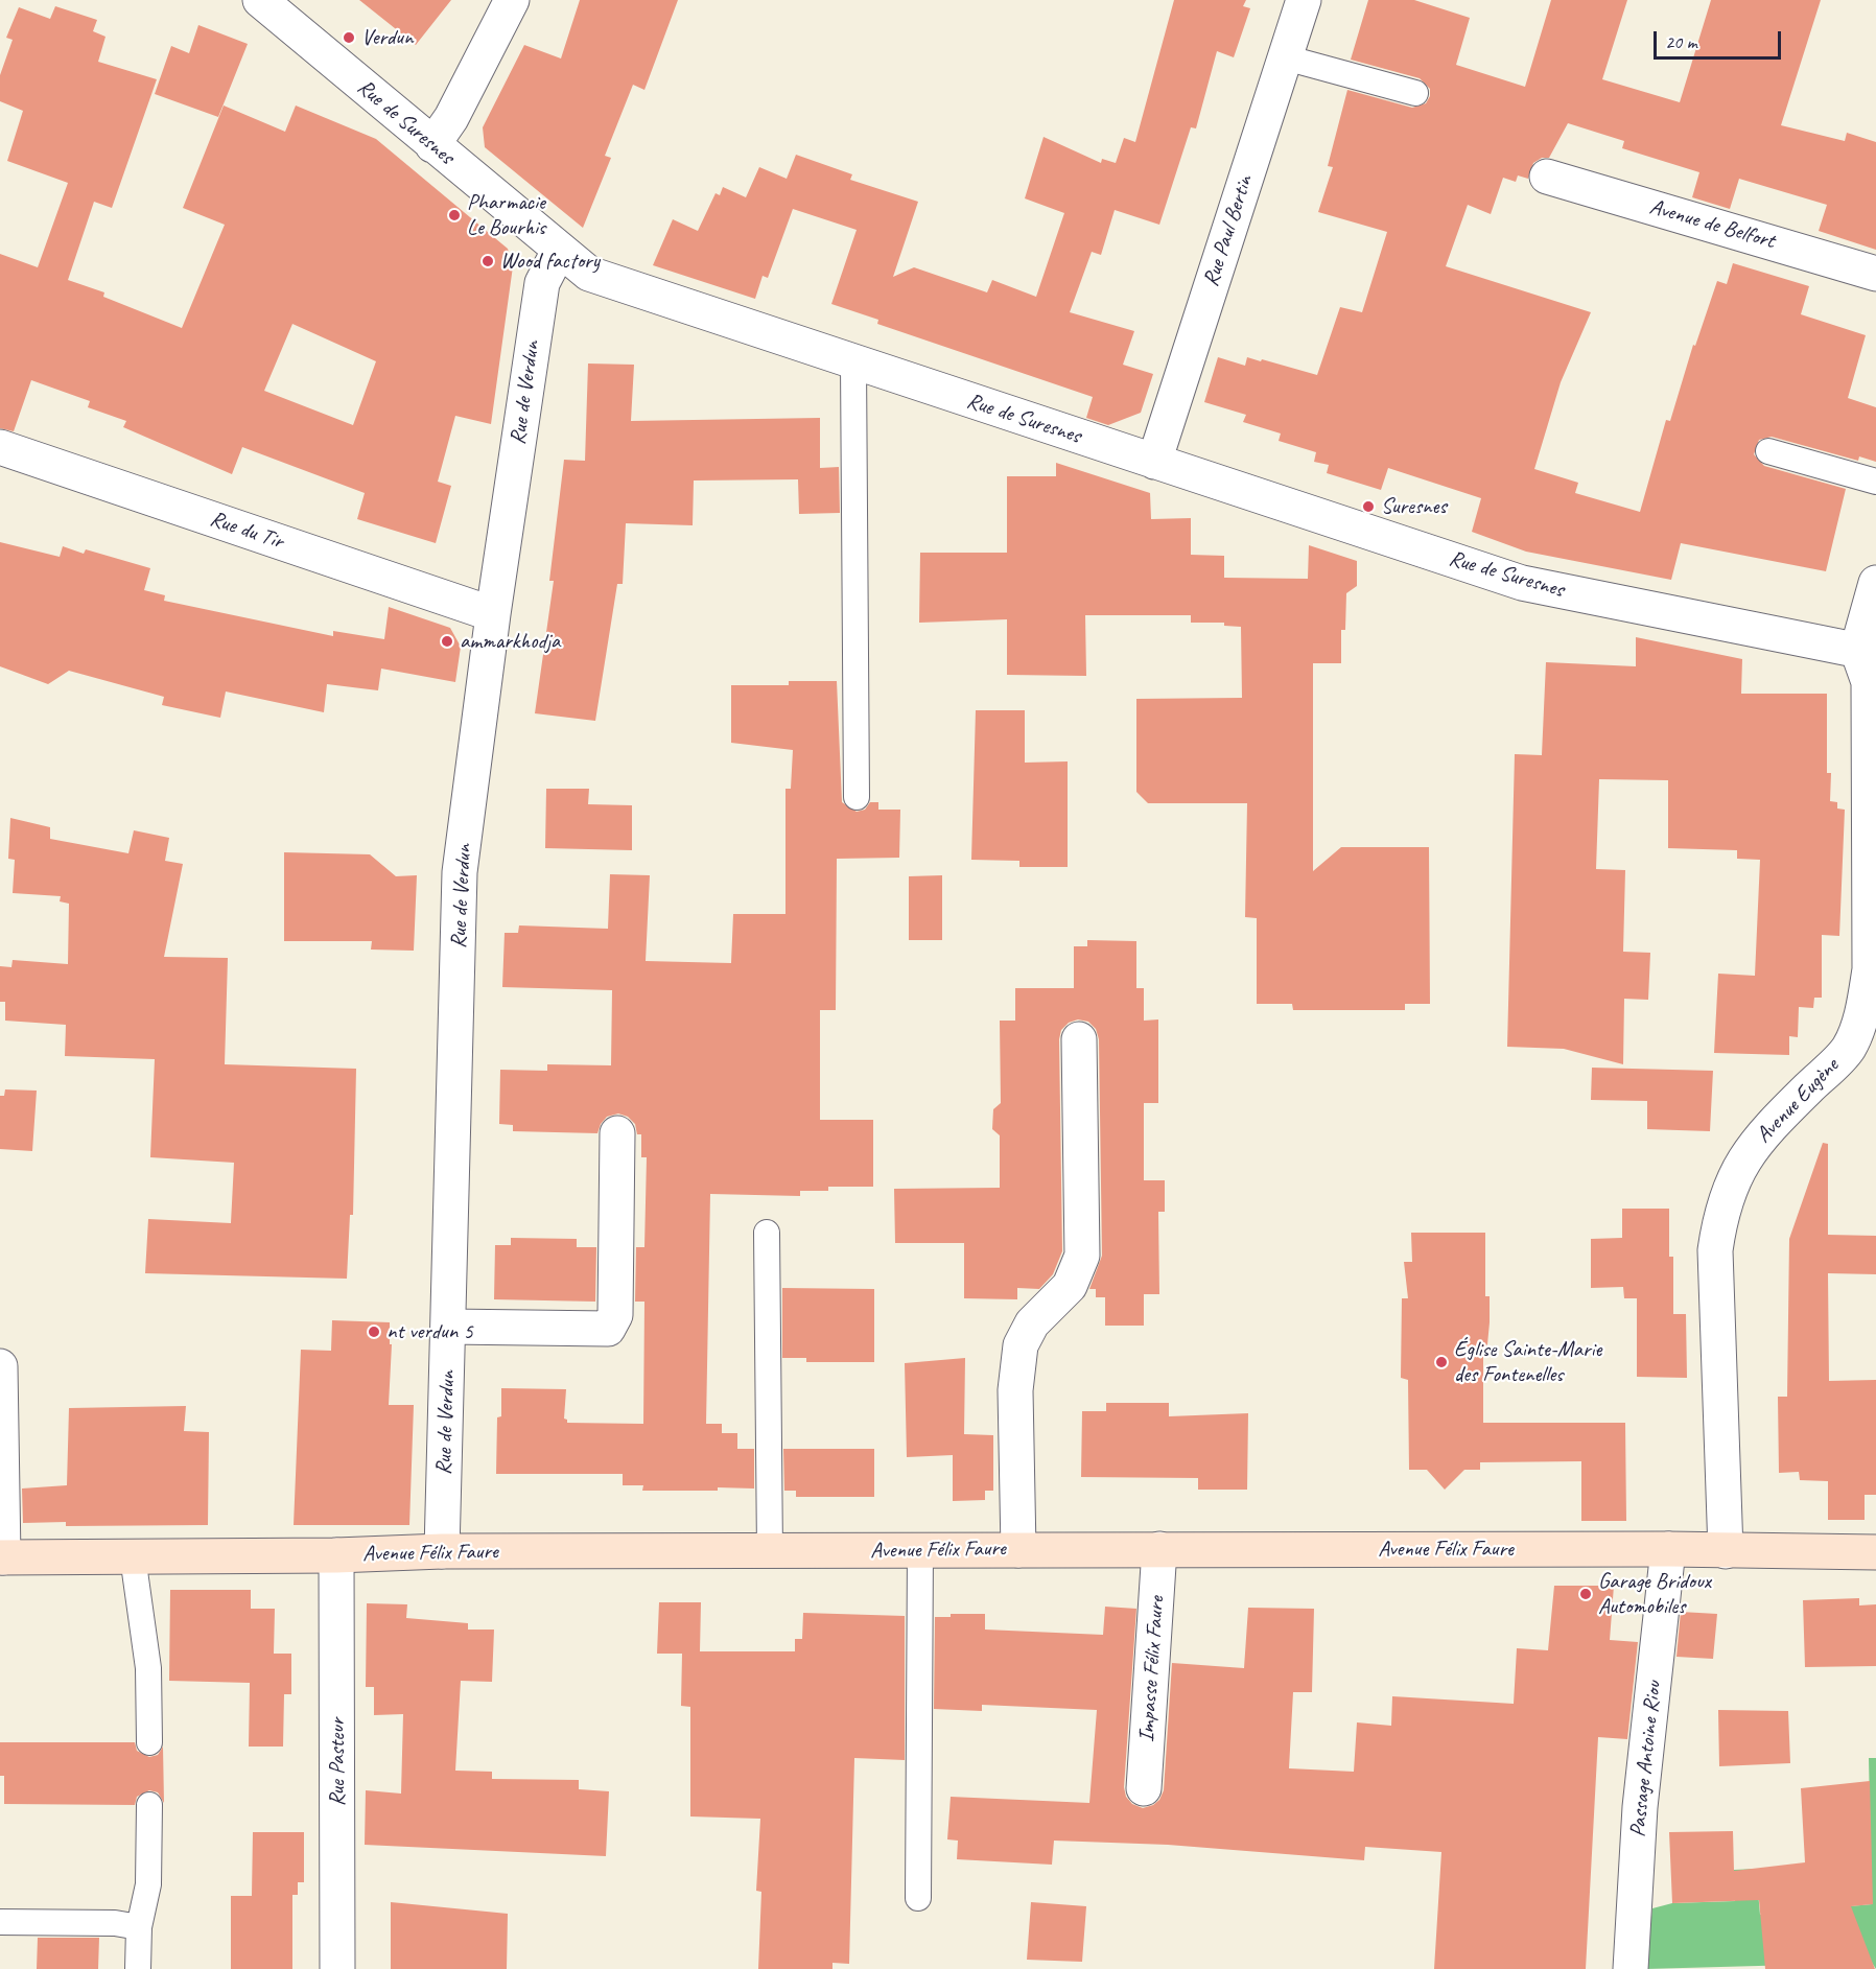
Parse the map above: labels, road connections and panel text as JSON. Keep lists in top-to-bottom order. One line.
{"streets":{"street":["Rue de Suresnes","Avenue de Belfort","Rue Paul Bertin","Rue de Verdun","Rue du Tir","Avenue Eugène","Avenue Félix Faure","Impasse Félix Faure","Passage Antoine Riou","Rue Pasteur"]},"crossings":[["Rue de Suresnes","Rue Paul Bertin"],["Rue de Suresnes","Rue de Verdun"],["Rue de Suresnes","Avenue Eugène"],["Rue de Verdun","Rue du Tir"],["Rue de Verdun","Avenue Félix Faure"],["Avenue Eugène","Avenue Félix Faure"],["Avenue Félix Faure","Impasse Félix Faure"],["Avenue Félix Faure","Passage Antoine Riou"],["Avenue Félix Faure","Rue Pasteur"]],"places":["Verdun","Pharmacie Le Bourhis","Wood factory","Suresnes","ammarkhodja","nt verdun 5","Église Sainte-Marie des Fontenelles","Garage Bridoux Automobiles"],"scale_bar":"20 m"}
